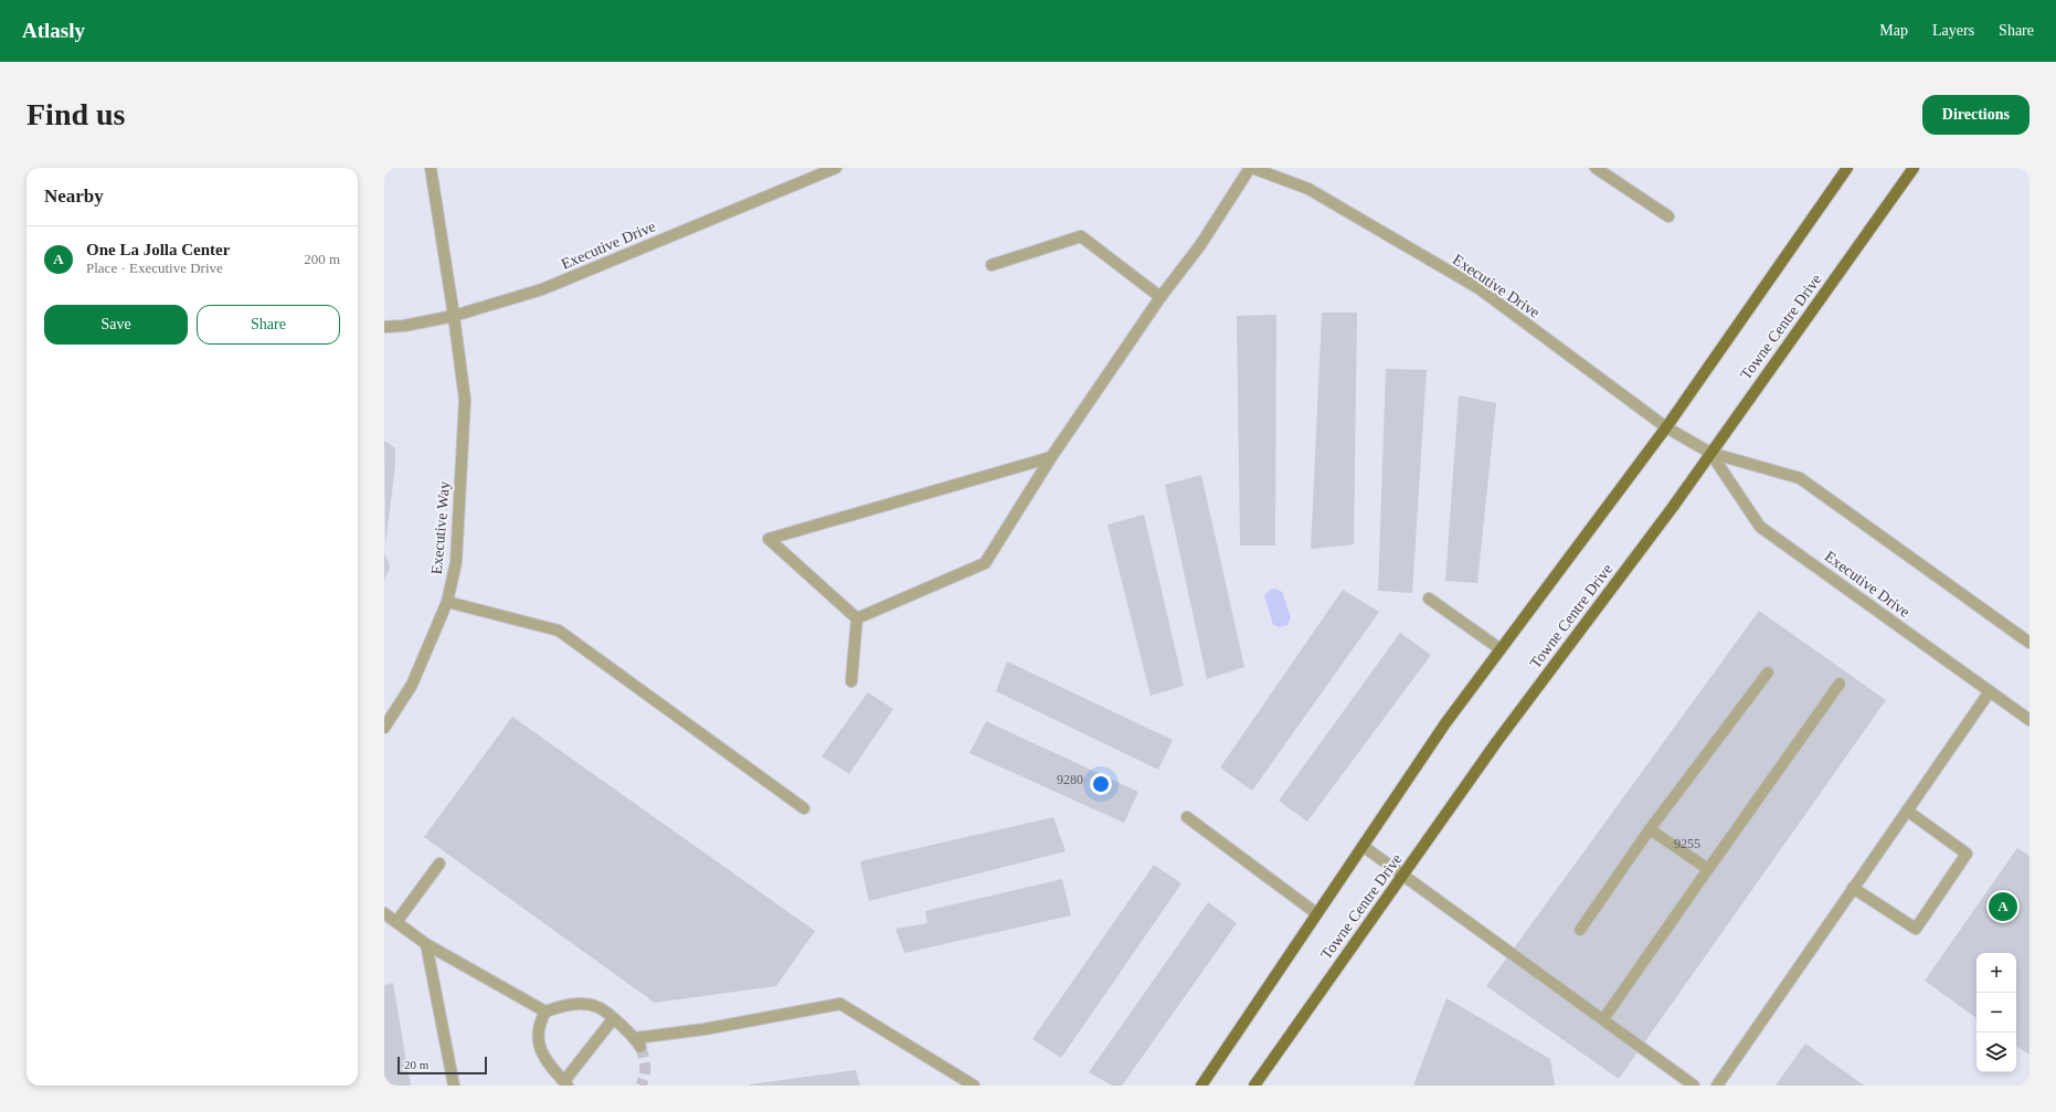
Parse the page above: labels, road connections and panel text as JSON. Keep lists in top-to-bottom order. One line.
{"streets":{"main road":["Towne Centre Drive"],"street":["Executive Drive","Executive Way"]},"crossings":[["Executive Drive","Towne Centre Drive"],["Executive Drive","Executive Way"]],"house_numbers":["9280","9255"],"scale_bar":"20 m","page":{"header":"Atlasly","nav":["Map","Layers","Share"],"buttons":["Directions",["Save","Share"]],"title":"Find us","heading":"Nearby","list":[{"mark":"A","name":"One La Jolla Center","note":"Place · Executive Drive","value":"200 m"}],"pins":"A","map_buttons":["+","−"],"scale":"20 m"}}
